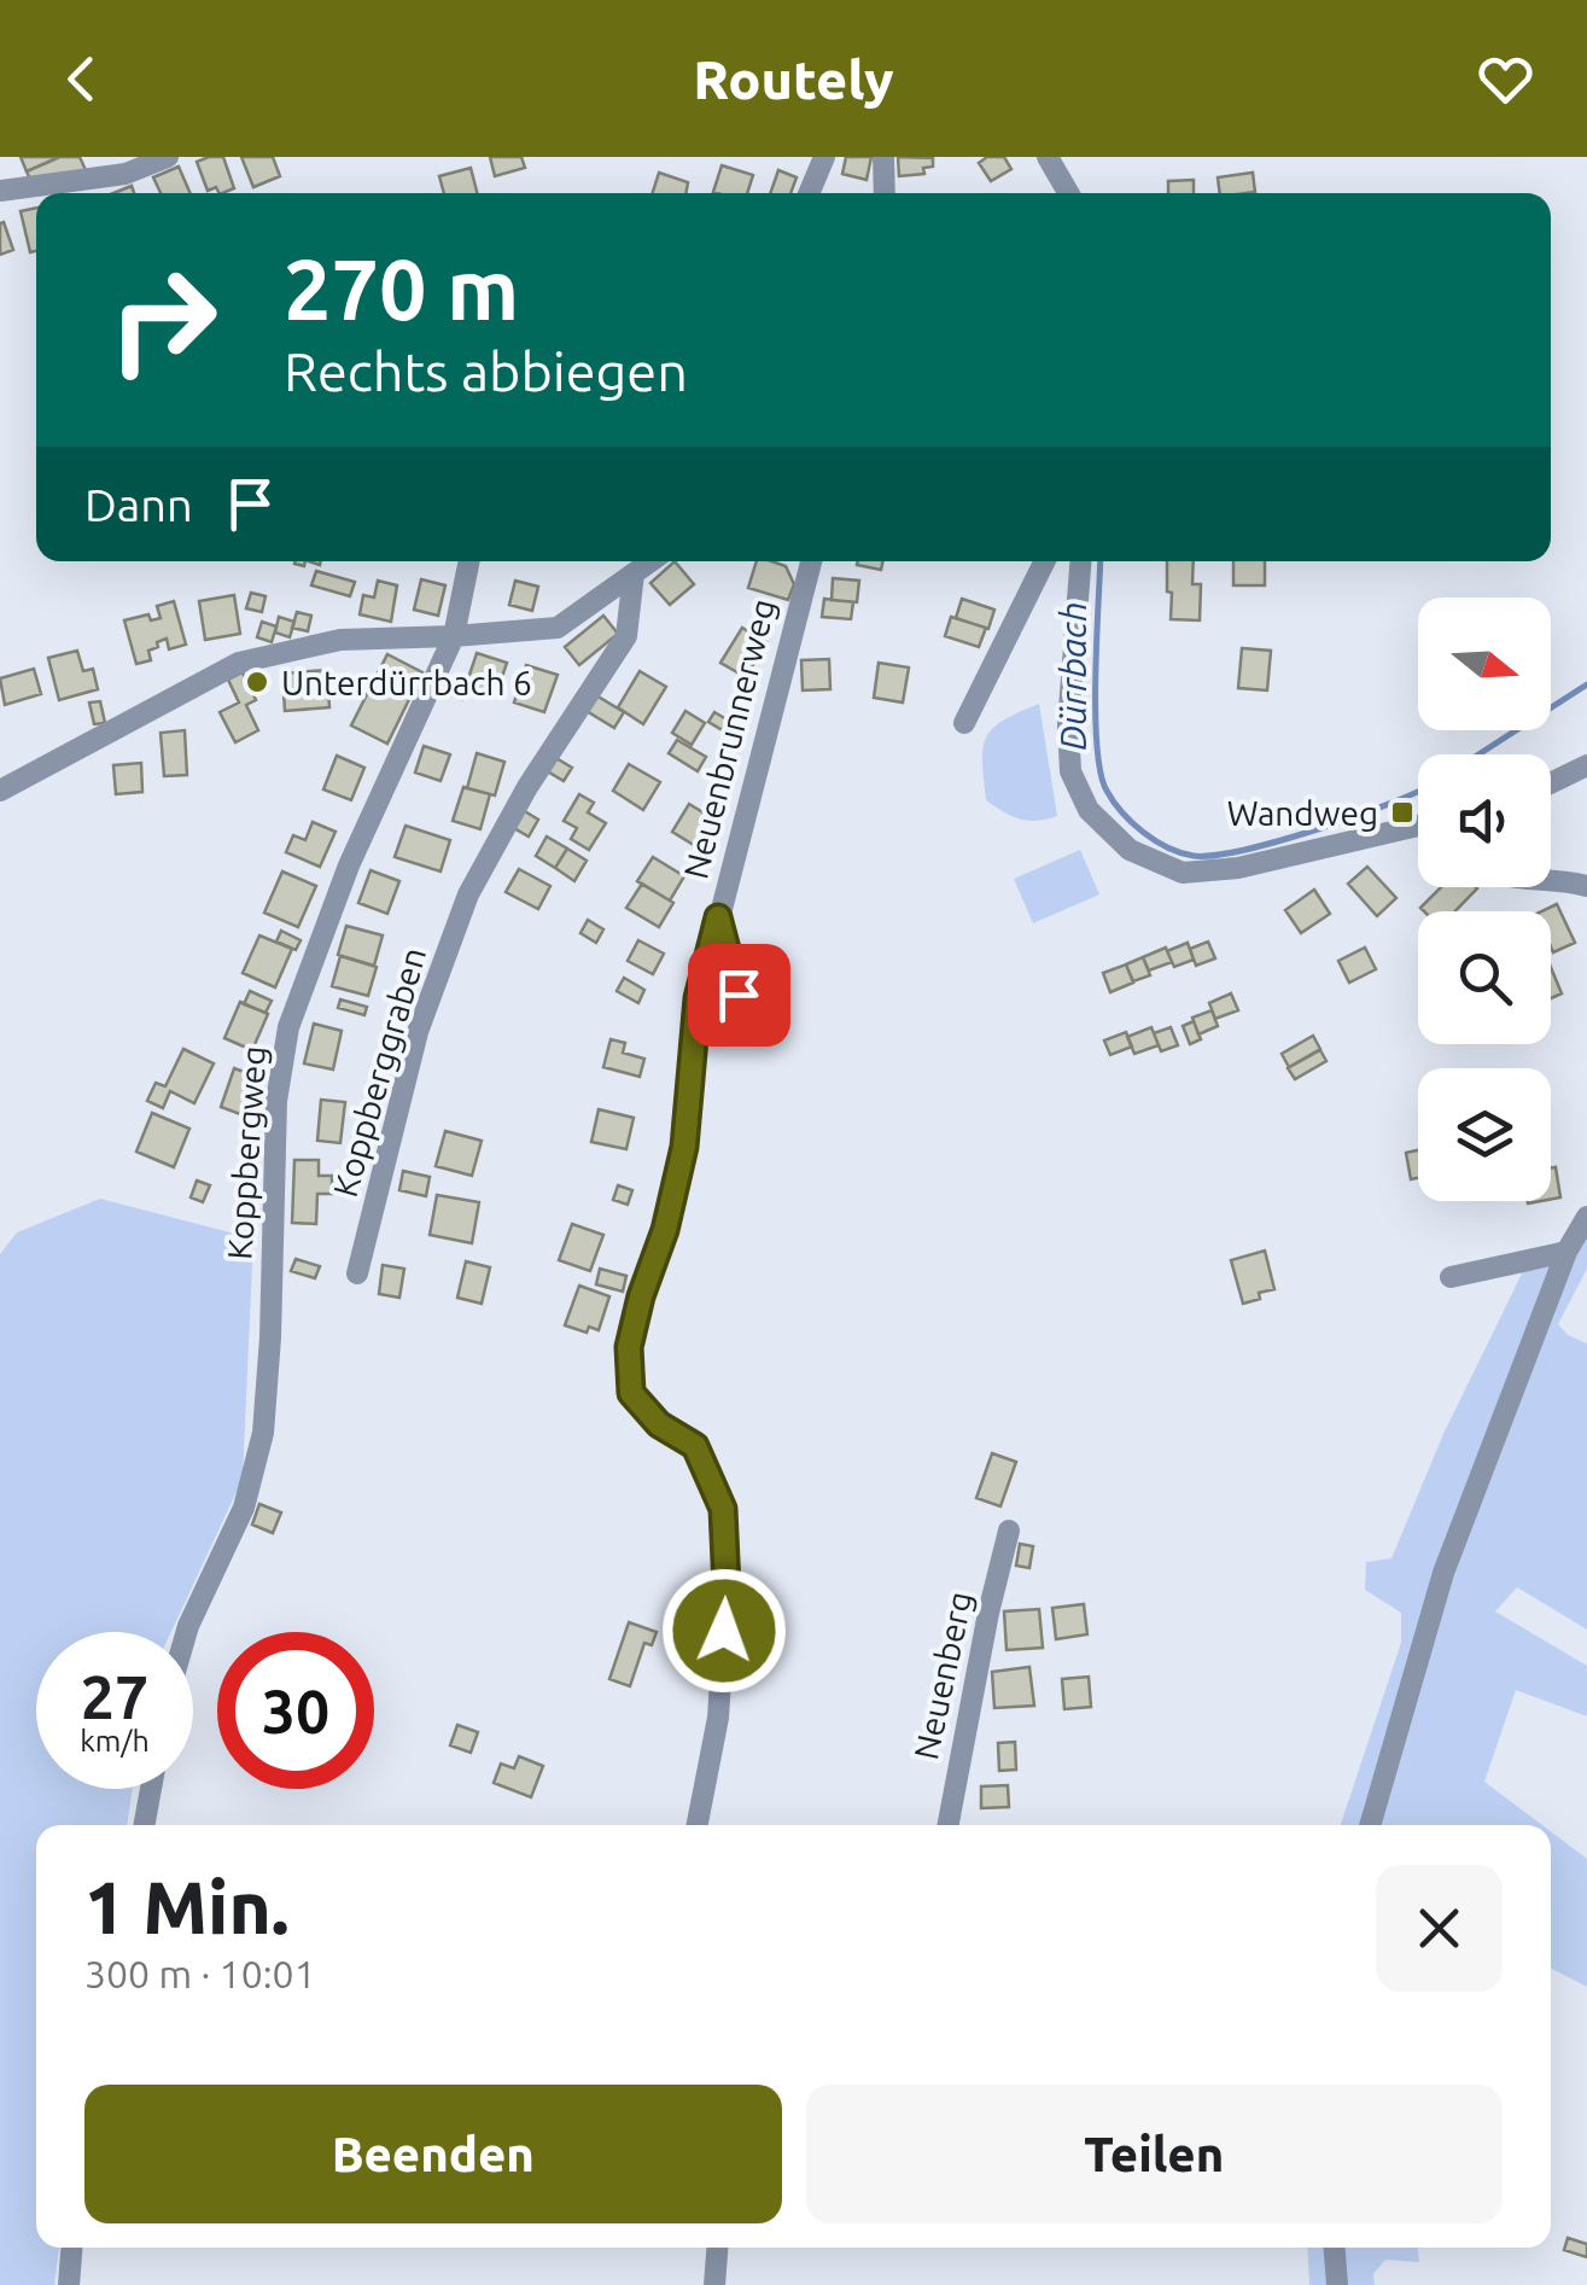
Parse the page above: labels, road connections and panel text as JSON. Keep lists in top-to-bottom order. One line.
{"streets":{"street":["Neuenbrunnerweg","Koppberggraben","Koppbergweg","Neuenberg"]},"water":["Dürrbach"],"places":{"other":["Unterdürrbach 6"],"transit":["Wandweg"]},"north":"right","page":{"header":"Routely","turn":["270 m","Rechts abbiegen"],"then":"Dann","speed":"27 km/h","limit":"30","heading":["1 Min.","300 m · 10:01"],"buttons":["Beenden","Teilen"]}}
